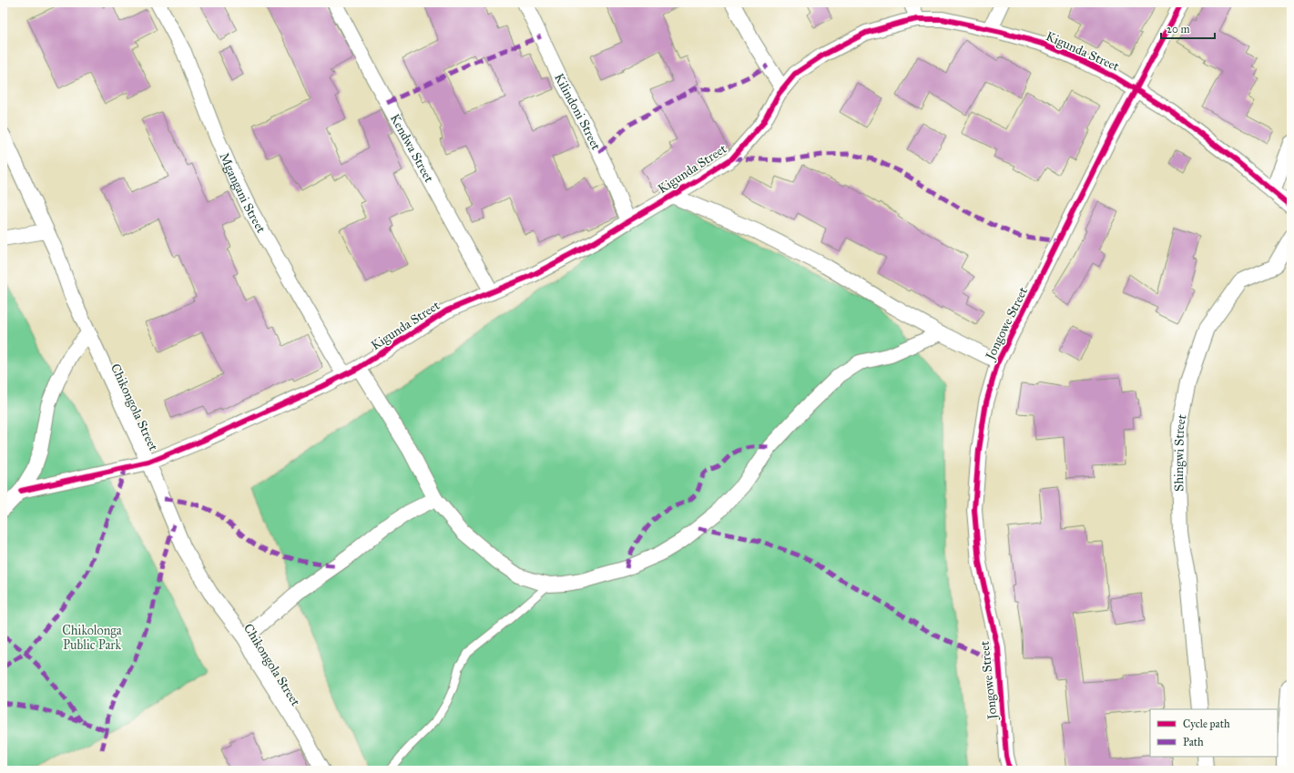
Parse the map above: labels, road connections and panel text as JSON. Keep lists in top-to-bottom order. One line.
{"streets":{"street":["Kigunda Street","Kilindoni Street","Kendwa Street","Mgangani Street","Jongowe Street","Chikongola Street","Shingwi Street"]},"crossings":[["Kigunda Street","Kilindoni Street"],["Kigunda Street","Kendwa Street"],["Kigunda Street","Mgangani Street"],["Kigunda Street","Jongowe Street"],["Kigunda Street","Chikongola Street"]],"parks":["Chikolonga Public Park"],"legend":["Cycle path","Path"],"scale_bar":"20 m"}
